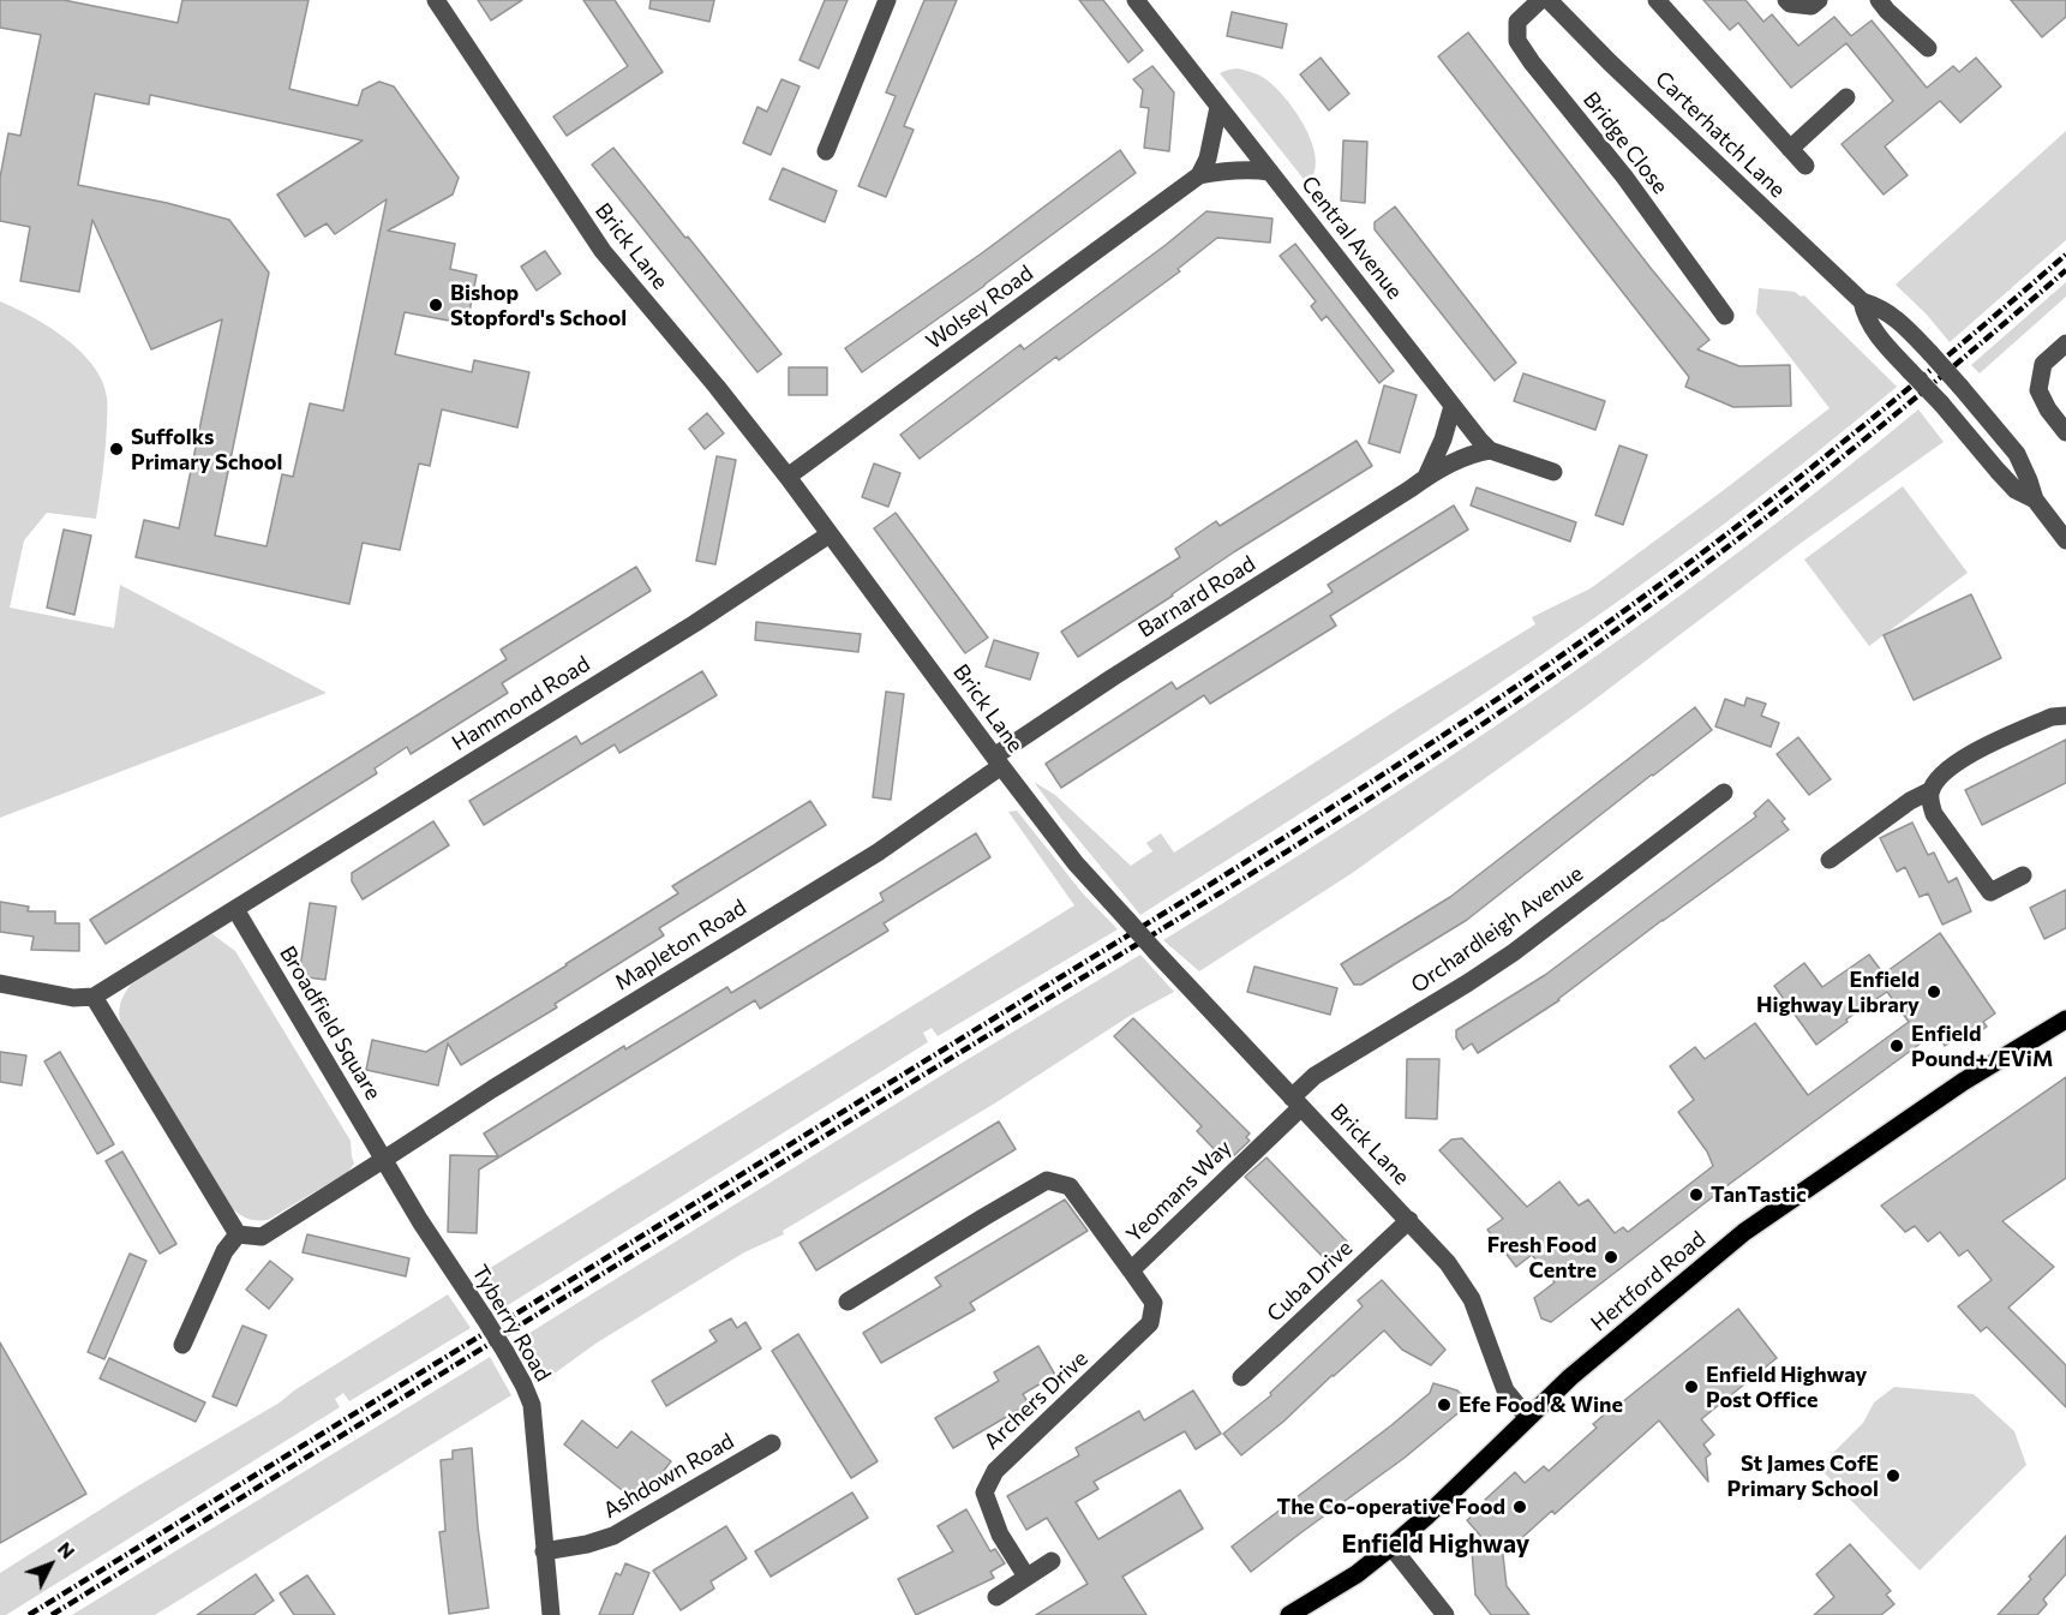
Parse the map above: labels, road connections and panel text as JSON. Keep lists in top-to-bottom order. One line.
{"streets":{"main road":["Hertford Road"],"street":["Carterhatch Lane","Bridge Close","Central Avenue","Brick Lane","Wolsey Road","Barnard Road","Hammond Road","Orchardleigh Avenue","Mapleton Road","Broadfield Square","Yeomans Way","Cuba Drive","Tyberry Road","Archers Drive","Ashdown Road"]},"crossings":[["Central Avenue","Wolsey Road"],["Central Avenue","Barnard Road"],["Brick Lane","Wolsey Road"],["Brick Lane","Barnard Road"],["Brick Lane","Hammond Road"],["Brick Lane","Orchardleigh Avenue"],["Brick Lane","Mapleton Road"],["Brick Lane","Yeomans Way"],["Brick Lane","Cuba Drive"],["Brick Lane","Hertford Road"],["Barnard Road","Mapleton Road"],["Hammond Road","Broadfield Square"],["Orchardleigh Avenue","Yeomans Way"],["Mapleton Road","Broadfield Square"],["Mapleton Road","Tyberry Road"],["Broadfield Square","Tyberry Road"],["Yeomans Way","Archers Drive"],["Tyberry Road","Ashdown Road"]],"districts":["Enfield Highway"],"places":["Bishop Stopford's School","Suffolks Primary School","Enfield Highway Library","Enfield Pound+/EViM","TanTastic","Fresh Food Centre","Enfield Highway Post Office","Efe Food & Wine","St James CofE Primary School","The Co-operative Food"],"north":"top right"}
